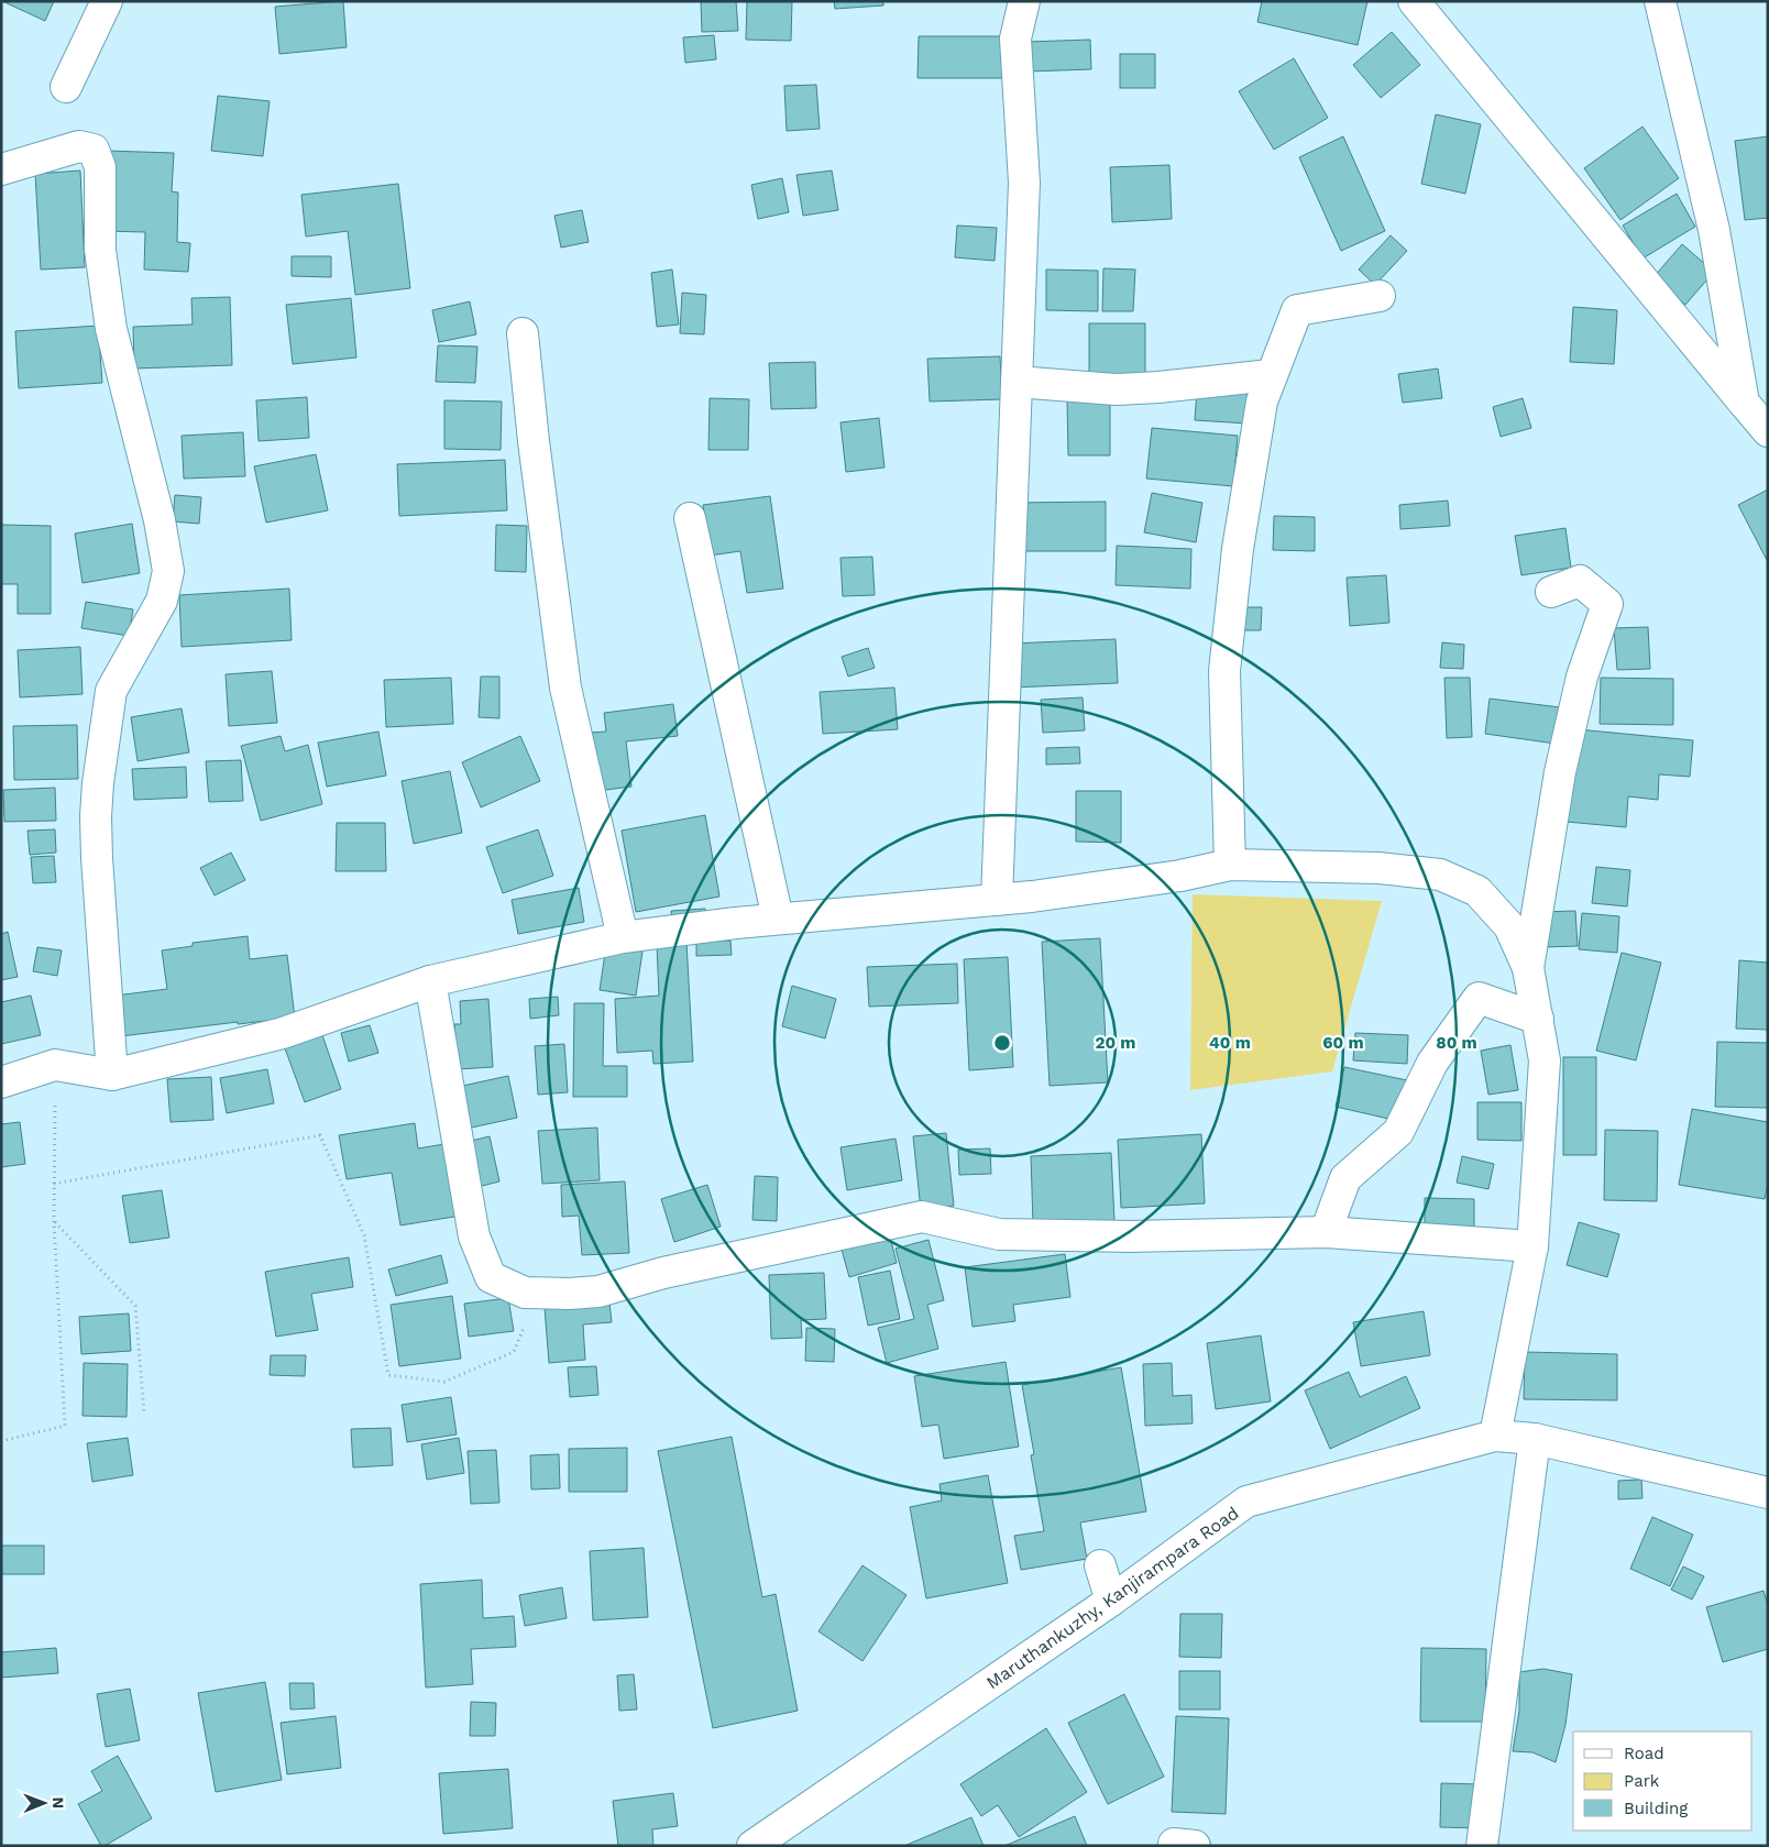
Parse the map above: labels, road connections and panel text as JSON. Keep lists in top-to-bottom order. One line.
{"streets":{"street":["Maruthankuzhy, Kanjirampara Road"]},"legend":["Road","Park","Building"],"north":"right","rings":["20 m","40 m","60 m","80 m"]}
